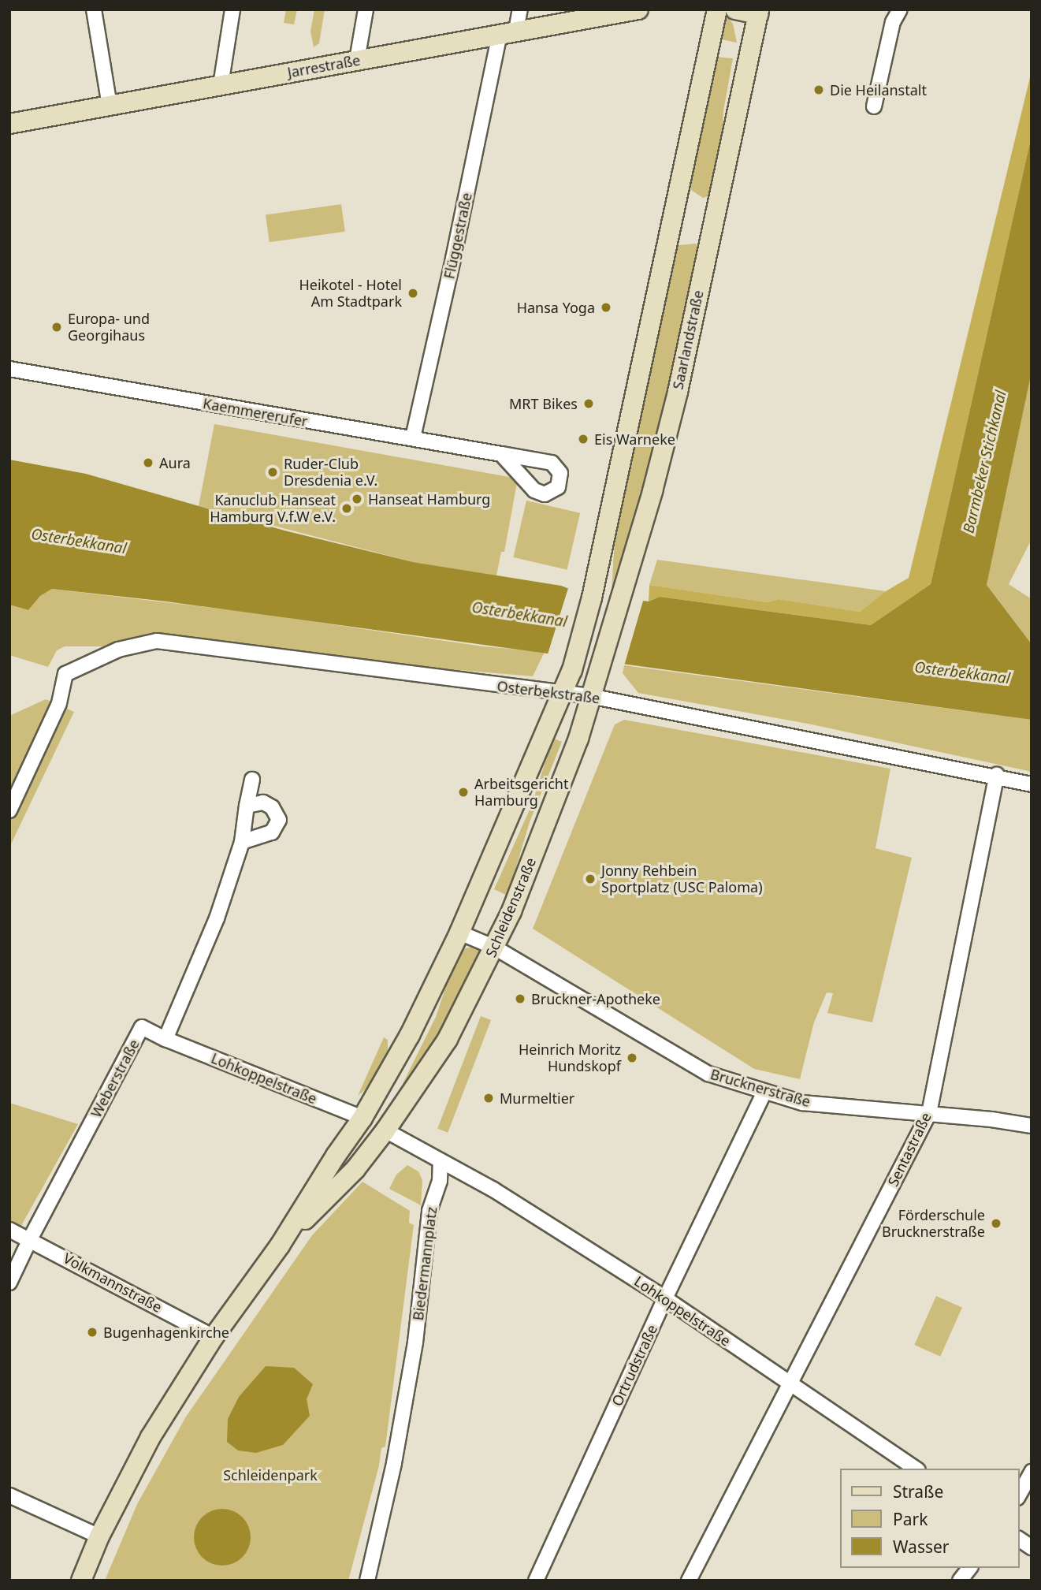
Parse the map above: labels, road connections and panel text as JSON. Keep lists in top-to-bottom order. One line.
{"streets":{"main road":["Jarrestraße","Saarlandstraße","Schleidenstraße"],"street":["Flüggestraße","Kaemmererufer","Osterbekstraße","Weberstraße","Lohkoppelstraße","Brucknerstraße","Sentastraße","Biedermannplatz","Volkmannstraße","Ortrudstraße"]},"crossings":[["Jarrestraße","Flüggestraße"],["Flüggestraße","Kaemmererufer"],["Saarlandstraße","Schleidenstraße"],["Osterbekstraße","Schleidenstraße"],["Osterbekstraße","Sentastraße"],["Schleidenstraße","Brucknerstraße"],["Weberstraße","Lohkoppelstraße"],["Weberstraße","Volkmannstraße"],["Lohkoppelstraße","Sentastraße"],["Lohkoppelstraße","Biedermannplatz"],["Lohkoppelstraße","Ortrudstraße"],["Brucknerstraße","Sentastraße"],["Brucknerstraße","Ortrudstraße"]],"water":["Barmbeker Stichkanal","Osterbekkanal"],"parks":["Schleidenpark"],"places":["Die Heilanstalt","Heikotel - Hotel Am Stadtpark","Hansa Yoga","Europa- und Georgihaus","MRT Bikes","Eis Warneke","Aura","Ruder-Club Dresdenia e.V.","Hanseat Hamburg","Kanuclub Hanseat Hamburg V.f.W e.V.","Arbeitsgericht Hamburg","Jonny Rehbein Sportplatz (USC Paloma)","Bruckner-Apotheke","Heinrich Moritz Hundskopf","Murmeltier","Förderschule Brucknerstraße","Bugenhagenkirche"],"legend":["Straße","Park","Wasser"]}
